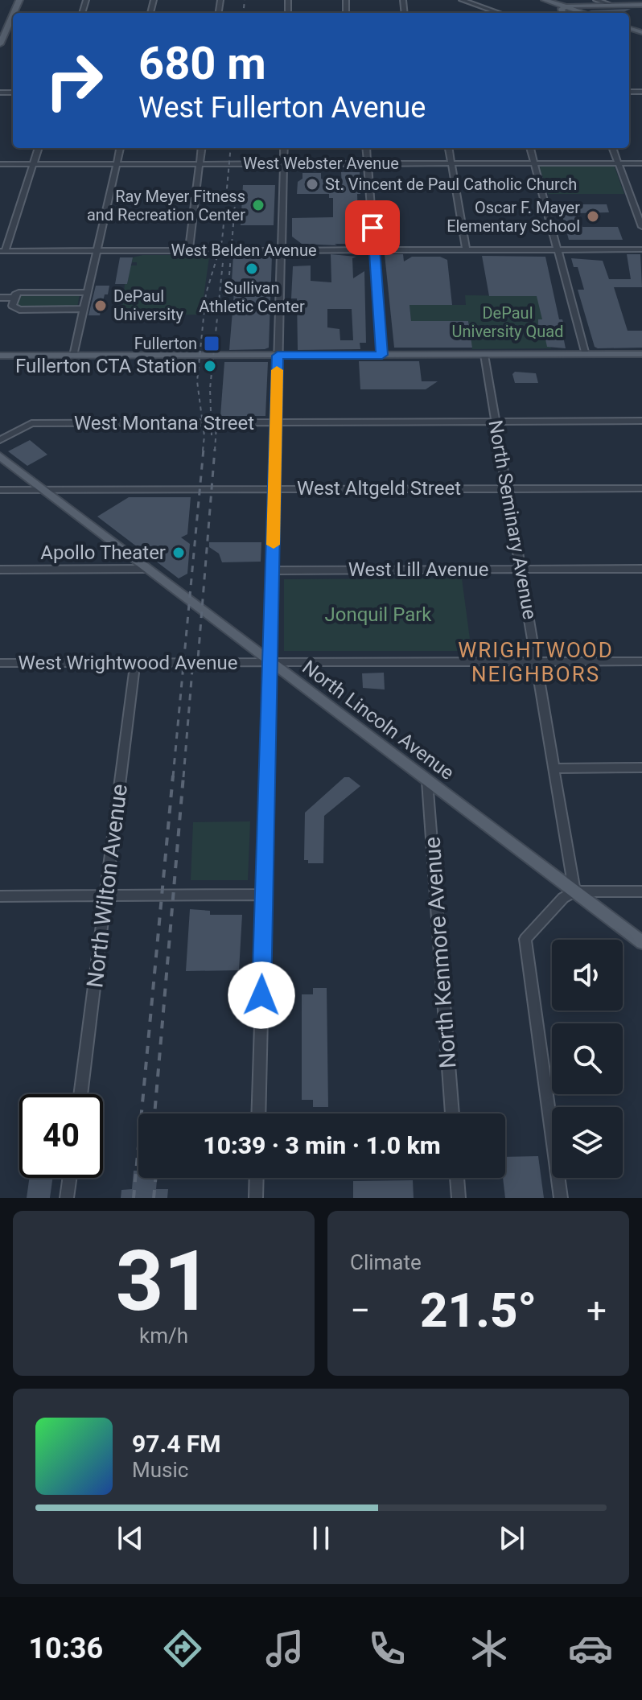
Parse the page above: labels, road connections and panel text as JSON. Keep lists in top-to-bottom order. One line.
{"streets":{"main road":["North Lincoln Avenue"],"street":["West Webster Avenue","West Belden Avenue","West Montana Street","West Altgeld Street","North Seminary Avenue","West Lill Avenue","West Wrightwood Avenue","North Wilton Avenue","North Kenmore Avenue"]},"crossings":[["West Montana Street","North Seminary Avenue"],["West Altgeld Street","North Seminary Avenue"],["West Altgeld Street","North Lincoln Avenue"],["North Seminary Avenue","West Lill Avenue"],["North Seminary Avenue","West Wrightwood Avenue"],["North Seminary Avenue","North Lincoln Avenue"],["West Wrightwood Avenue","North Lincoln Avenue"],["West Wrightwood Avenue","North Wilton Avenue"],["North Lincoln Avenue","North Kenmore Avenue"]],"districts":["WRIGHTWOOD NEIGHBORS"],"parks":["DePaul University Quad","Jonquil Park"],"places":{"other":["St. Vincent de Paul Catholic Church","Ray Meyer Fitness and Recreation Center","Oscar F. Mayer Elementary School","Sullivan Athletic Center","DePaul University","Fullerton CTA Station","Apollo Theater"],"transit":["Fullerton"]},"page":{"turn":["680 m","West Fullerton Avenue"],"limit":"40","trip":"10:39 · 3 min · 1.0 km","tile":[["31","km/h"],"Climate"],"heat":["−","21.5°","+"],"song":["97.4 FM","Music"],"tabs":"10:36"}}
